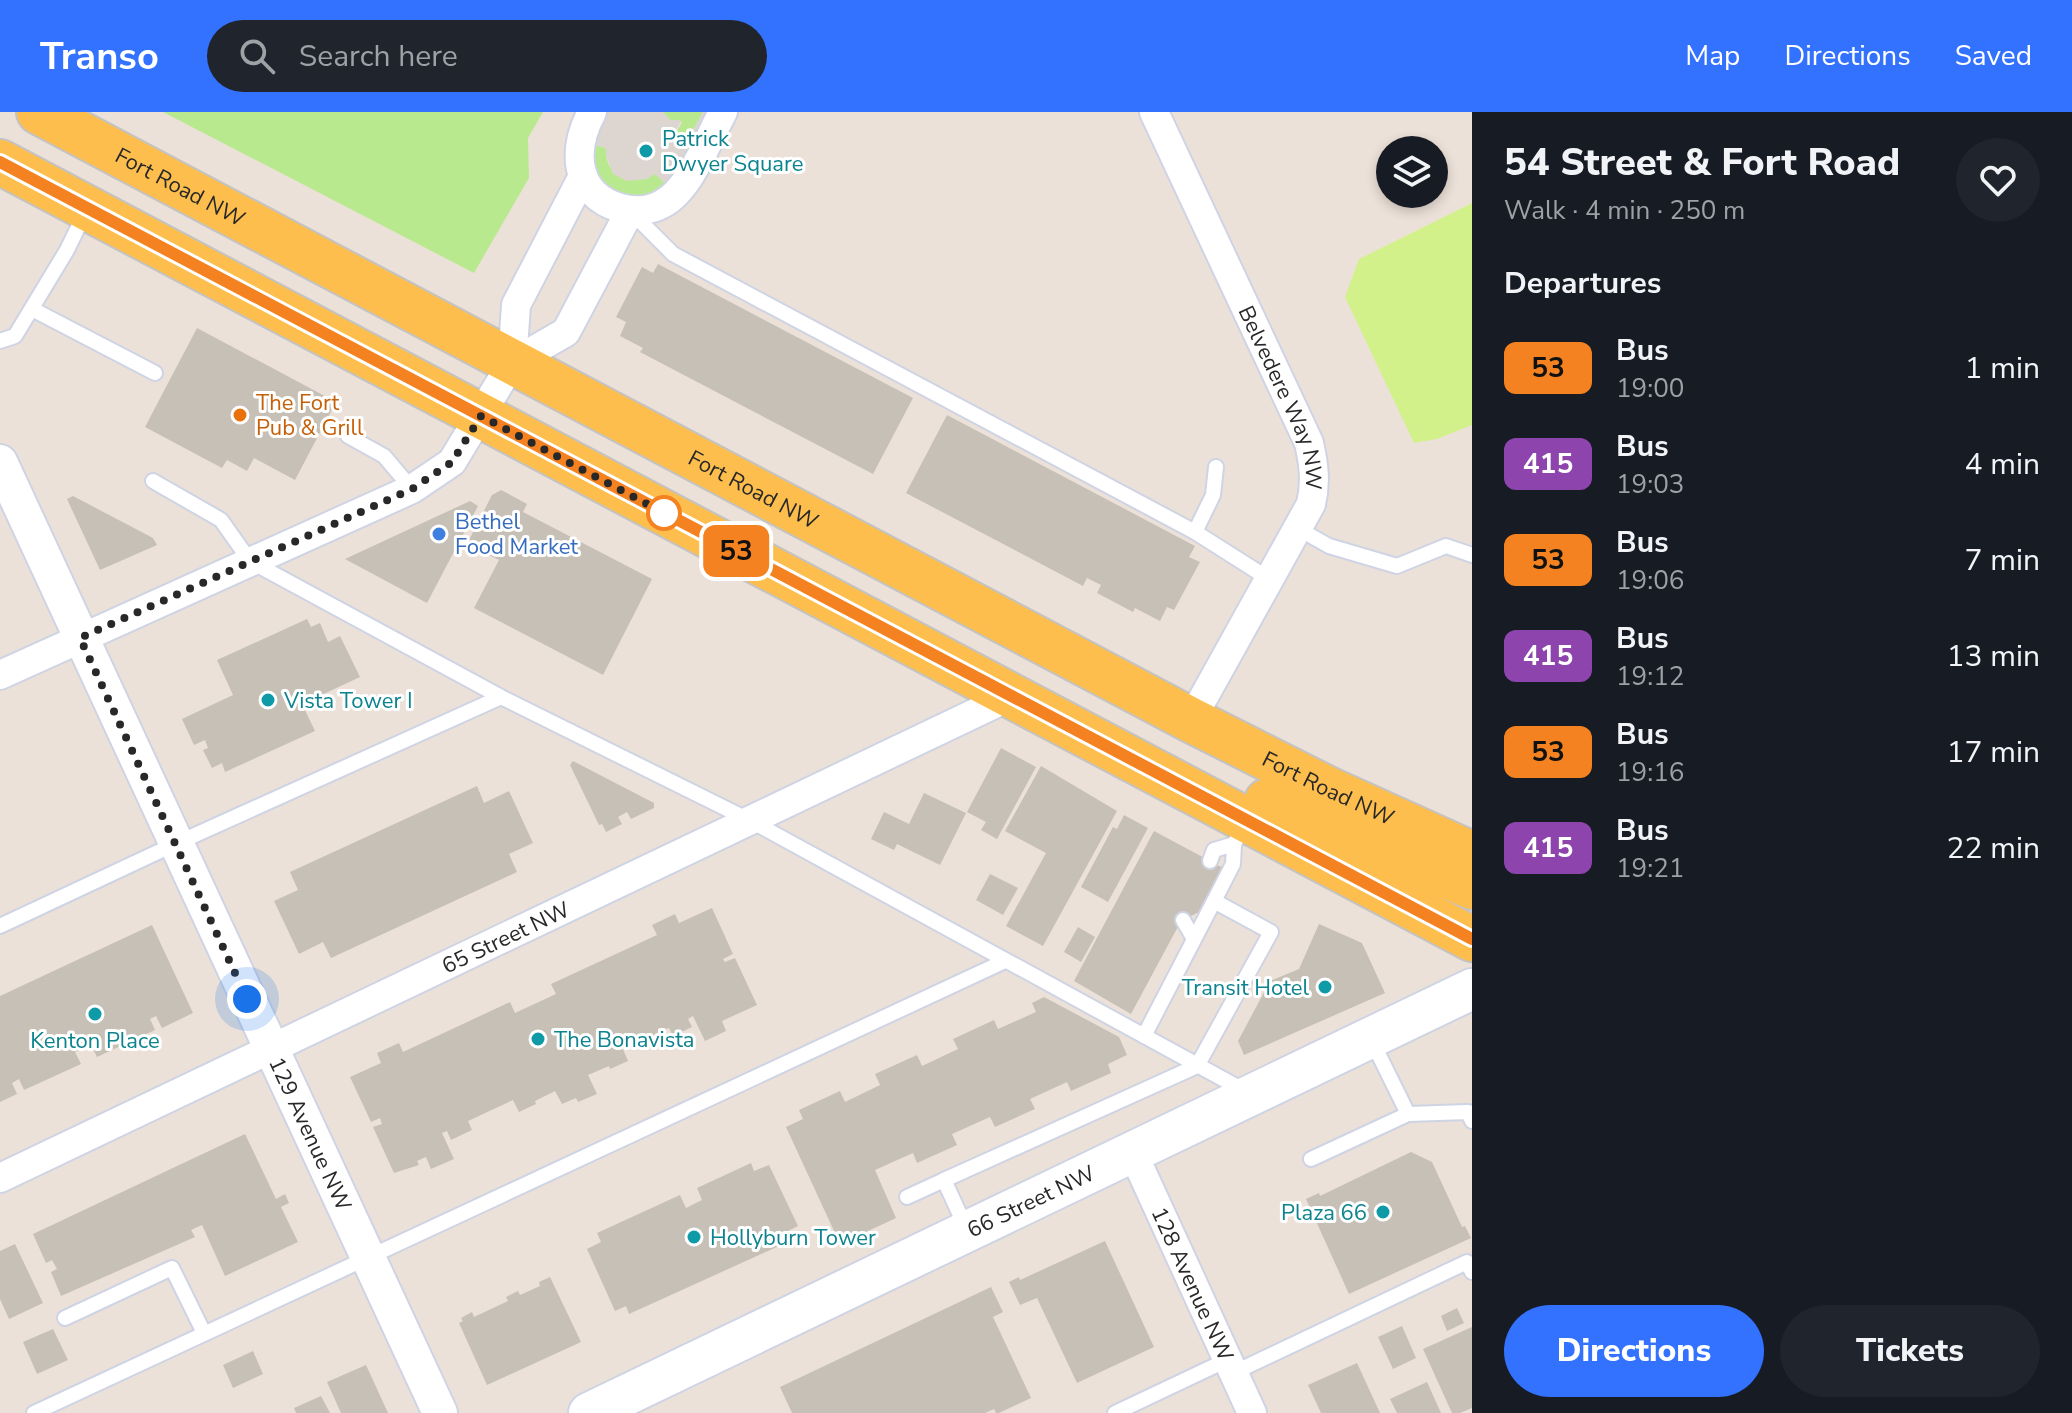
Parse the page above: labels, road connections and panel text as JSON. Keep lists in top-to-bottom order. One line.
{"streets":{"main road":["Fort Road NW","66 Street NW"],"street":["Belvedere Way NW","65 Street NW","129 Avenue NW","128 Avenue NW"]},"crossings":[["Fort Road NW","Belvedere Way NW"],["65 Street NW","129 Avenue NW"],["66 Street NW","128 Avenue NW"]],"places":["Patrick Dwyer Square","The Fort Pub & Grill","Bethel Food Market","Vista Tower I","Transit Hotel","Kenton Place","The Bonavista","Plaza 66","Hollyburn Tower"],"lines":["bus line 53"],"page":{"header":"Transo","search":"Search here","nav":["Map","Directions","Saved"],"on_map":"53","heading":[["54 Street & Fort Road","Walk · 4 min · 250 m"],"Departures"],"list":[{"mark":"53","name":"Bus","note":"19:00","value":"1 min"},{"mark":"415","name":"Bus","note":"19:03","value":"4 min"},{"mark":"53","name":"Bus","note":"19:06","value":"7 min"},{"mark":"415","name":"Bus","note":"19:12","value":"13 min"},{"mark":"53","name":"Bus","note":"19:16","value":"17 min"},{"mark":"415","name":"Bus","note":"19:21","value":"22 min"}],"buttons":["Directions","Tickets"]}}
